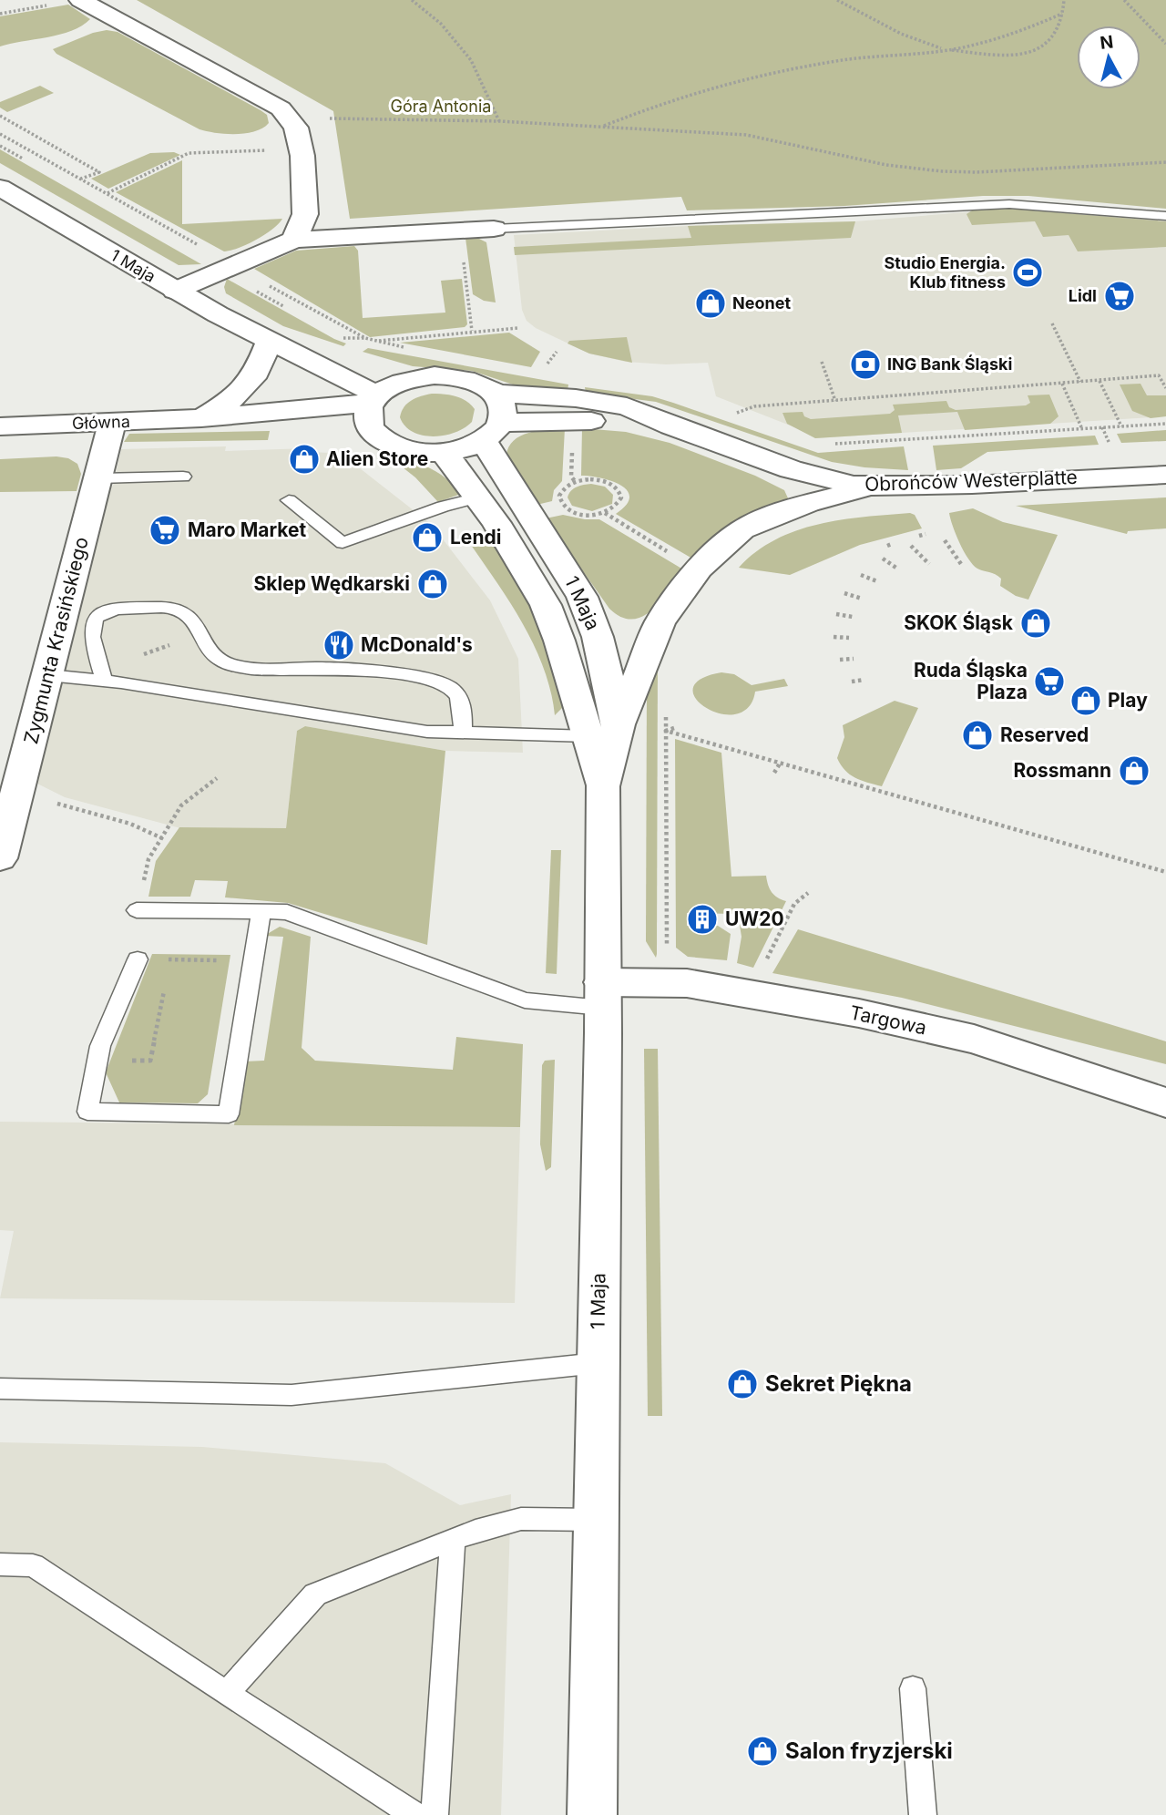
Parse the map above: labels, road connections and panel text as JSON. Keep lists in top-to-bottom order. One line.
{"streets":{"street":["1 Maja","Główna","Obrońców Westerplatte","Zygmunta Krasińskiego","Targowa"]},"crossings":[["1 Maja","Główna"],["1 Maja","Obrońców Westerplatte"],["1 Maja","Targowa"],["Główna","Obrońców Westerplatte"],["Główna","Zygmunta Krasińskiego"]],"parks":["Góra Antonia"],"places":{"sports":["Studio Energia. Klub fitness"],"supermarket":["Lidl","Maro Market","Ruda Śląska Plaza"],"shop":["Neonet","Alien Store","Lendi","Sklep Wędkarski","SKOK Śląsk","Play","Reserved","Rossmann","Sekret Piękna","Salon fryzjerski"],"bank":["ING Bank Śląski"],"restaurant":["McDonald's"],"building":["UW20"]},"north":"top"}
